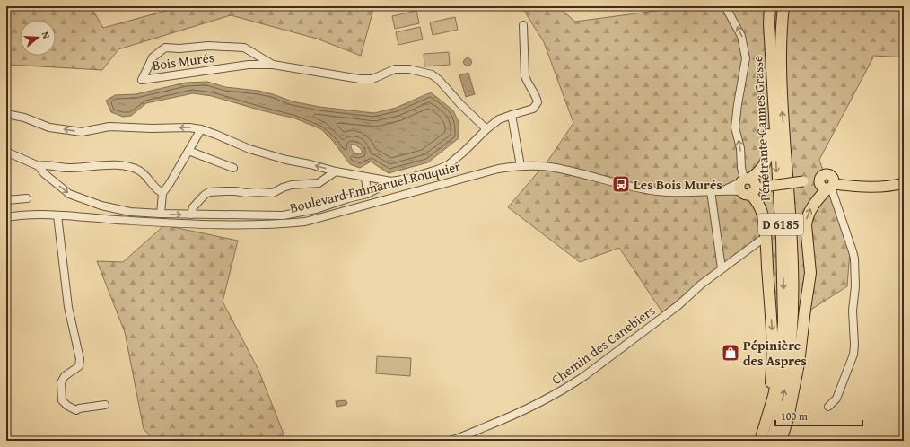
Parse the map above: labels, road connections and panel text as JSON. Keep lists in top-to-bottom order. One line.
{"streets":{"highway":["Pénétrante Cannes Grasse","D 6185"],"street":["Bois Murés","Boulevard Emmanuel Rouquier","Chemin des Canebiers"]},"places":{"bus stop":["Les Bois Murés"],"shop":["Pépinière des Aspres"]},"scale_bar":"100 m","north":"right"}
